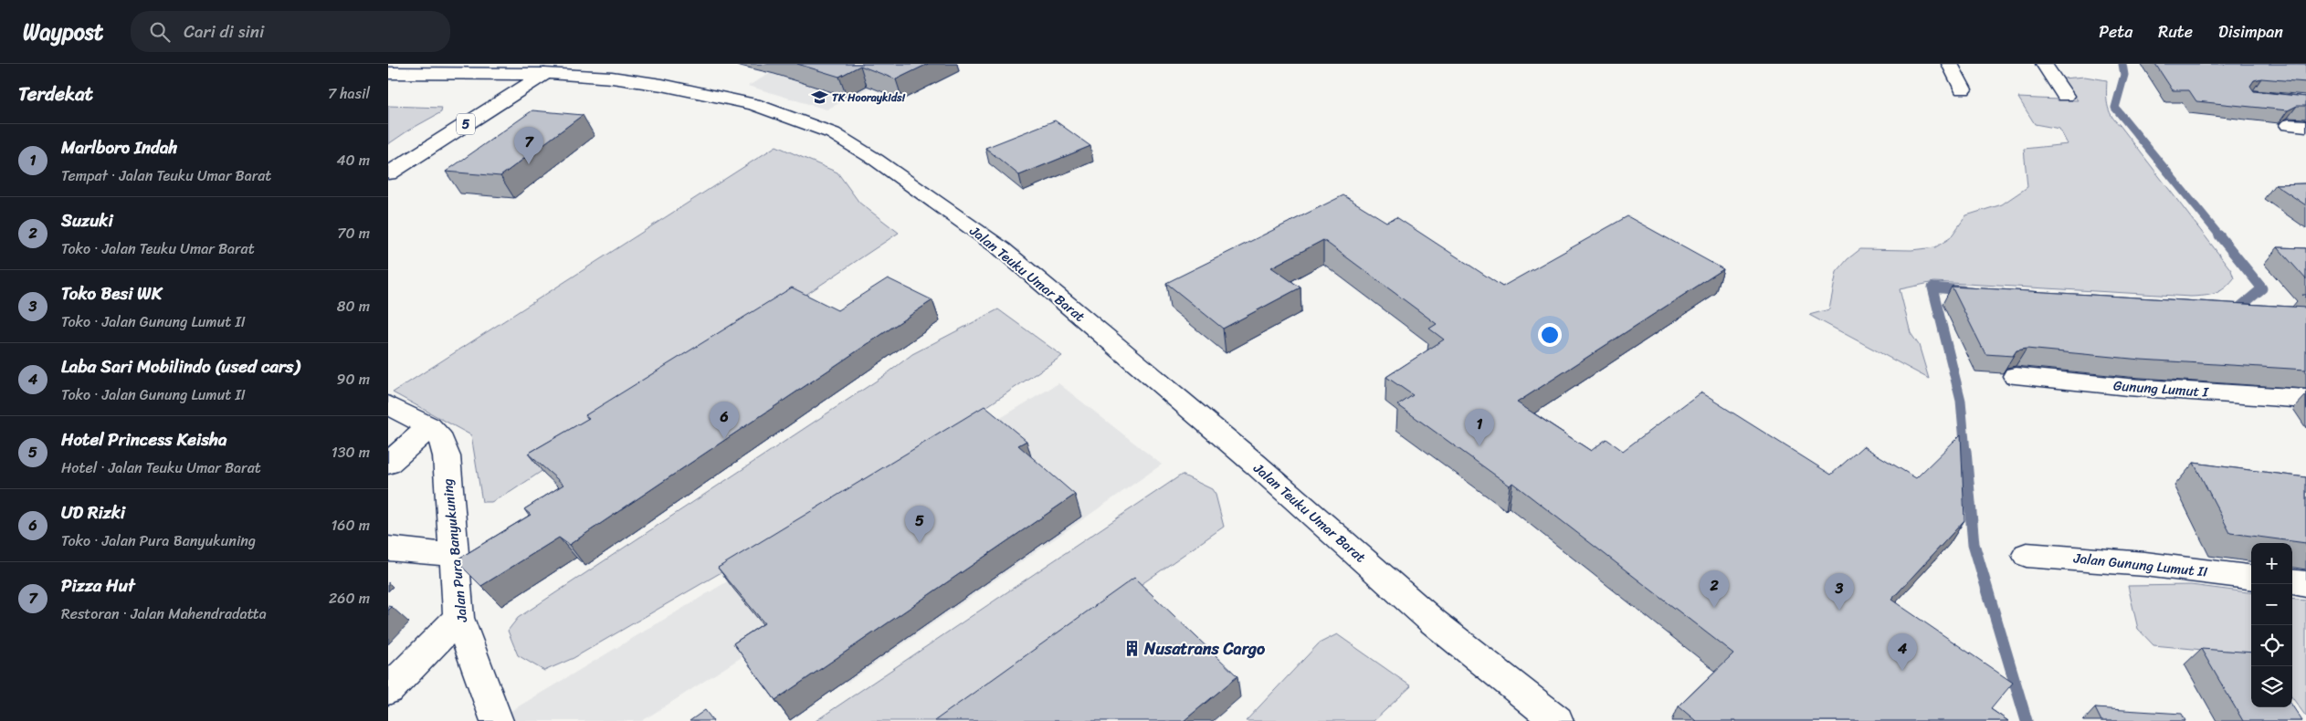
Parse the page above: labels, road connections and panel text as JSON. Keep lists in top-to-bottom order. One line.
{"streets":{"main road":["5","Jalan Teuku Umar Barat","Gunung Lumut I","Jalan Pura Banyukuning","Jalan Gunung Lumut II"]},"crossings":[["5","Jalan Teuku Umar Barat"]],"places":{"school or university":["TK Hooraykids!"],"building":["Nusatrans Cargo"]},"page":{"header":"Waypost","search":"Cari di sini","nav":["Peta","Rute","Disimpan"],"heading":["Terdekat","7 hasil"],"list":[{"mark":"1","name":"Marlboro Indah","note":"Tempat · Jalan Teuku Umar Barat","value":"40 m"},{"mark":"2","name":"Suzuki","note":"Toko · Jalan Teuku Umar Barat","value":"70 m"},{"mark":"3","name":"Toko Besi WK","note":"Toko · Jalan Gunung Lumut II","value":"80 m"},{"mark":"4","name":"Laba Sari Mobilindo (used cars)","note":"Toko · Jalan Gunung Lumut II","value":"90 m"},{"mark":"5","name":"Hotel Princess Keisha","note":"Hotel · Jalan Teuku Umar Barat","value":"130 m"},{"mark":"6","name":"UD Rizki","note":"Toko · Jalan Pura Banyukuning","value":"160 m"},{"mark":"7","name":"Pizza Hut","note":"Restoran · Jalan Mahendradatta","value":"260 m"}],"pins":["7","6","1","5","2","3","4"],"map_buttons":["+","−"]}}
